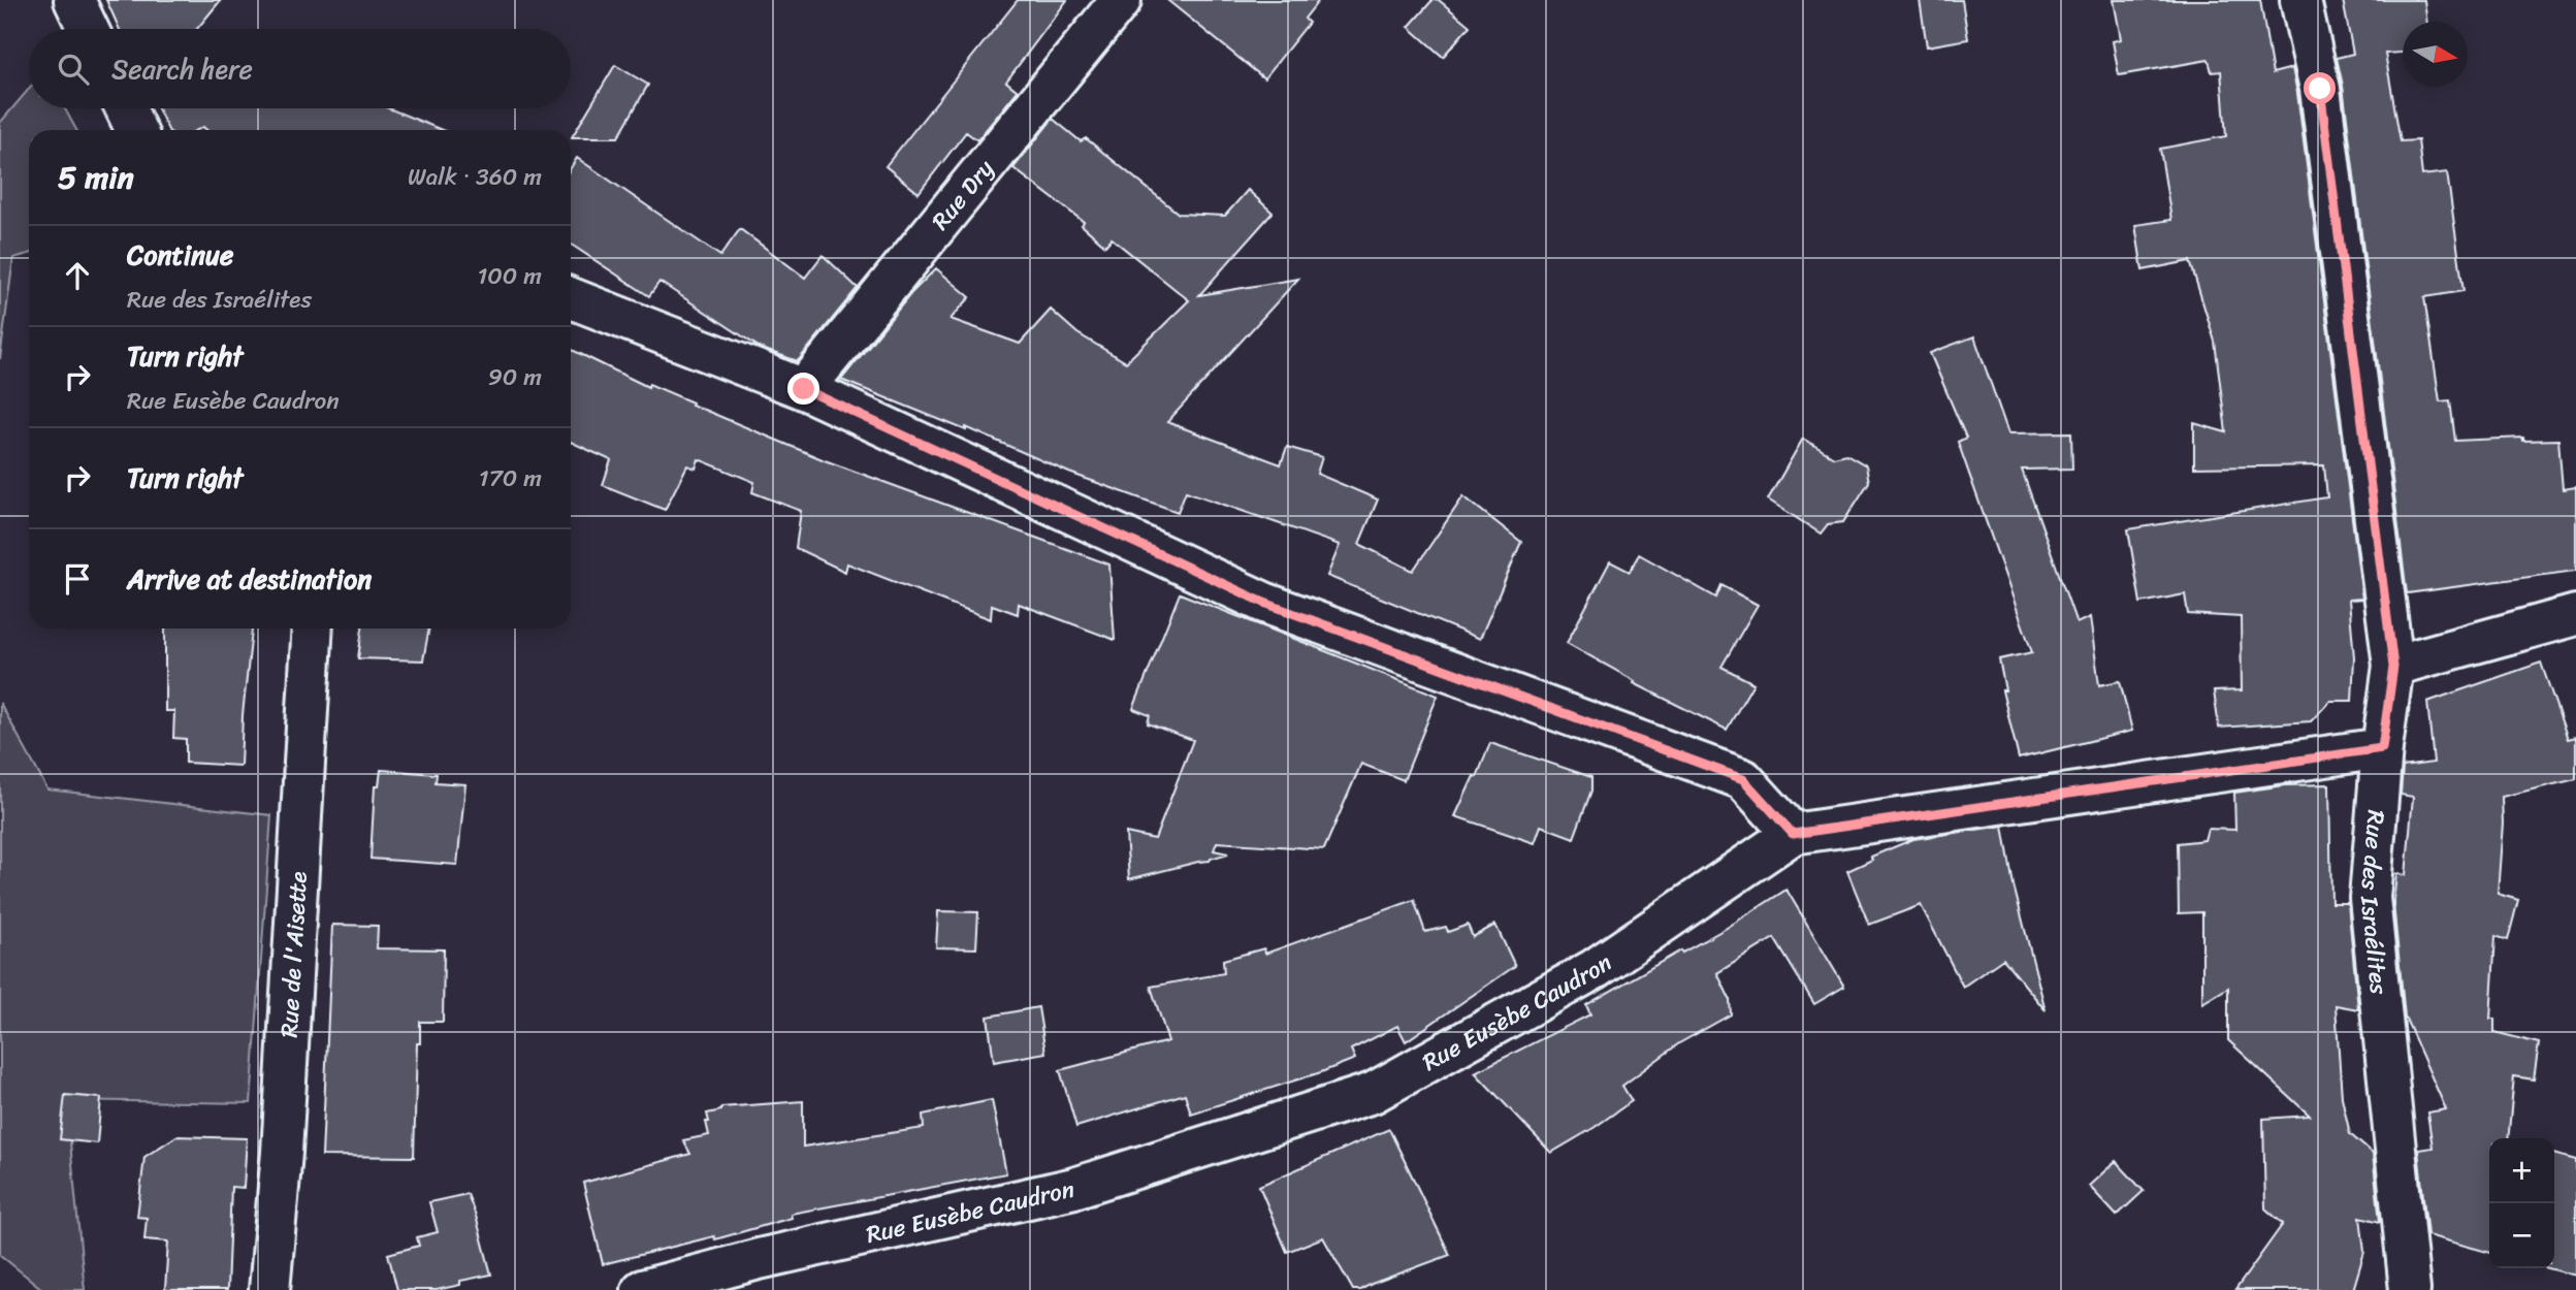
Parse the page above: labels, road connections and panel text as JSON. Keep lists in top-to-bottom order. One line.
{"streets":{"street":["Rue Dry","Rue des Israélites","Rue de l'Aisette","Rue Eusèbe Caudron"]},"crossings":[["Rue des Israélites","Rue Eusèbe Caudron"]],"north":"right","page":{"search":"Search here","heading":["5 min","Walk · 360 m"],"list":[["Continue","Rue des Israélites","100 m"],["Turn right","Rue Eusèbe Caudron","90 m"],["Turn right","170 m"],"Arrive at destination"],"map_buttons":["+","−"]}}
